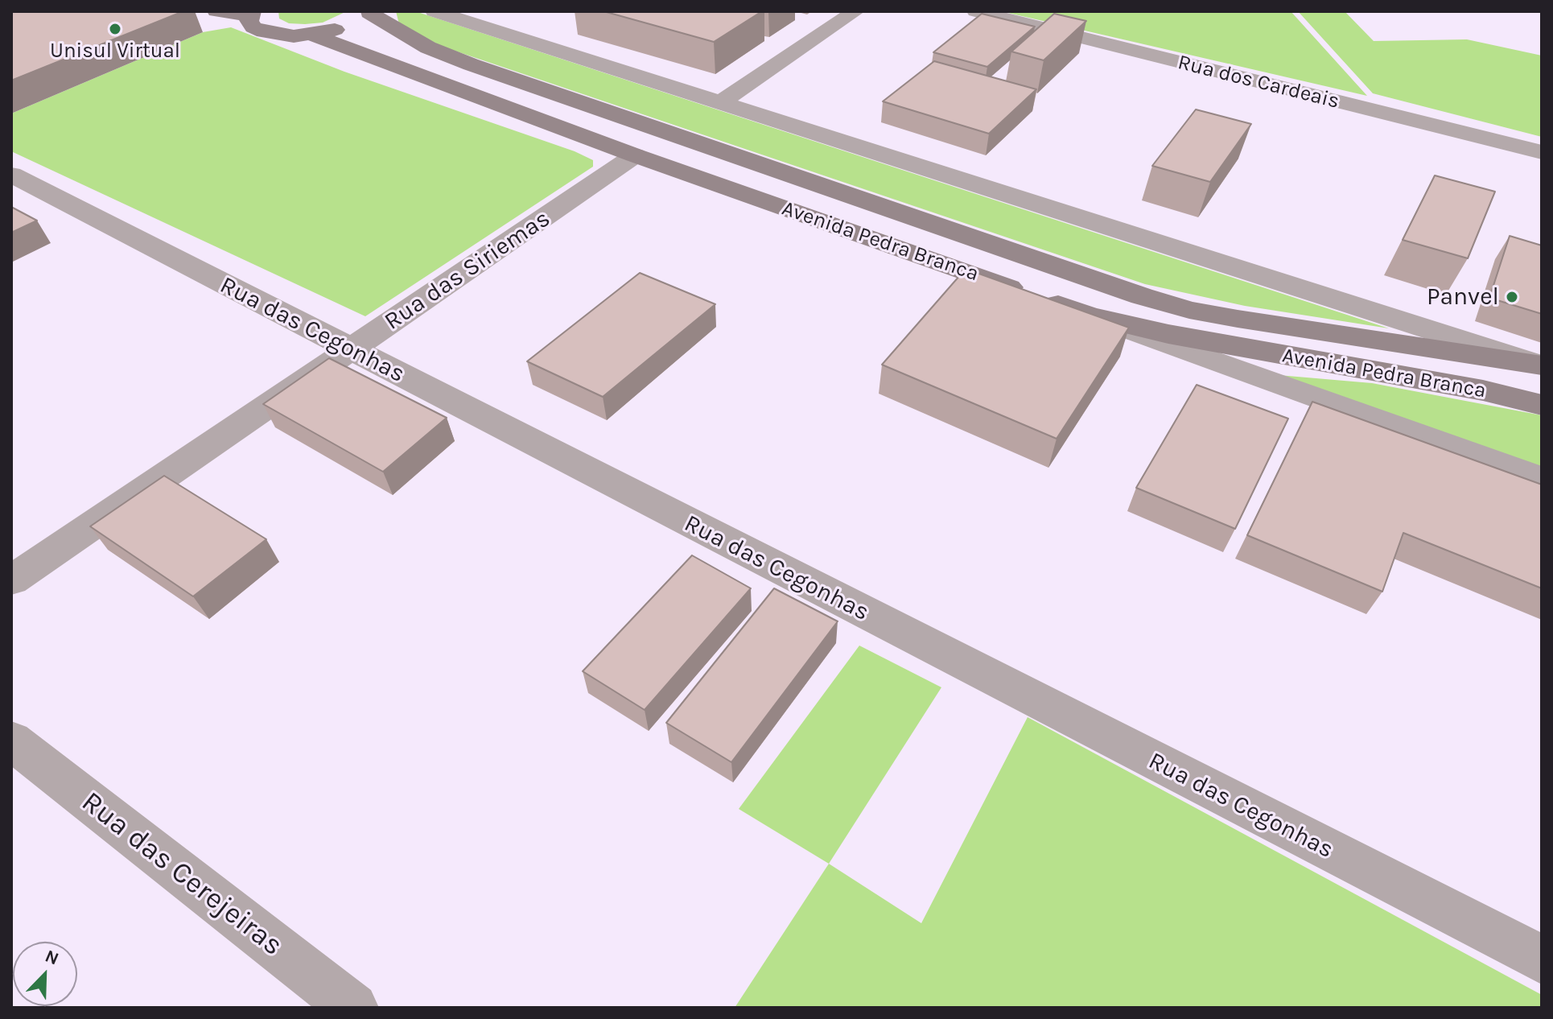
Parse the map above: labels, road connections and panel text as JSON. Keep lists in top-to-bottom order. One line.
{"streets":{"main road":["Avenida Pedra Branca"],"street":["Rua dos Cardeais","Rua das Siriemas","Rua das Cegonhas","Rua das Cerejeiras"]},"crossings":[["Avenida Pedra Branca","Rua das Siriemas"],["Rua das Siriemas","Rua das Cegonhas"]],"places":["Unisul Virtual","Panvel"],"north":"top right"}
